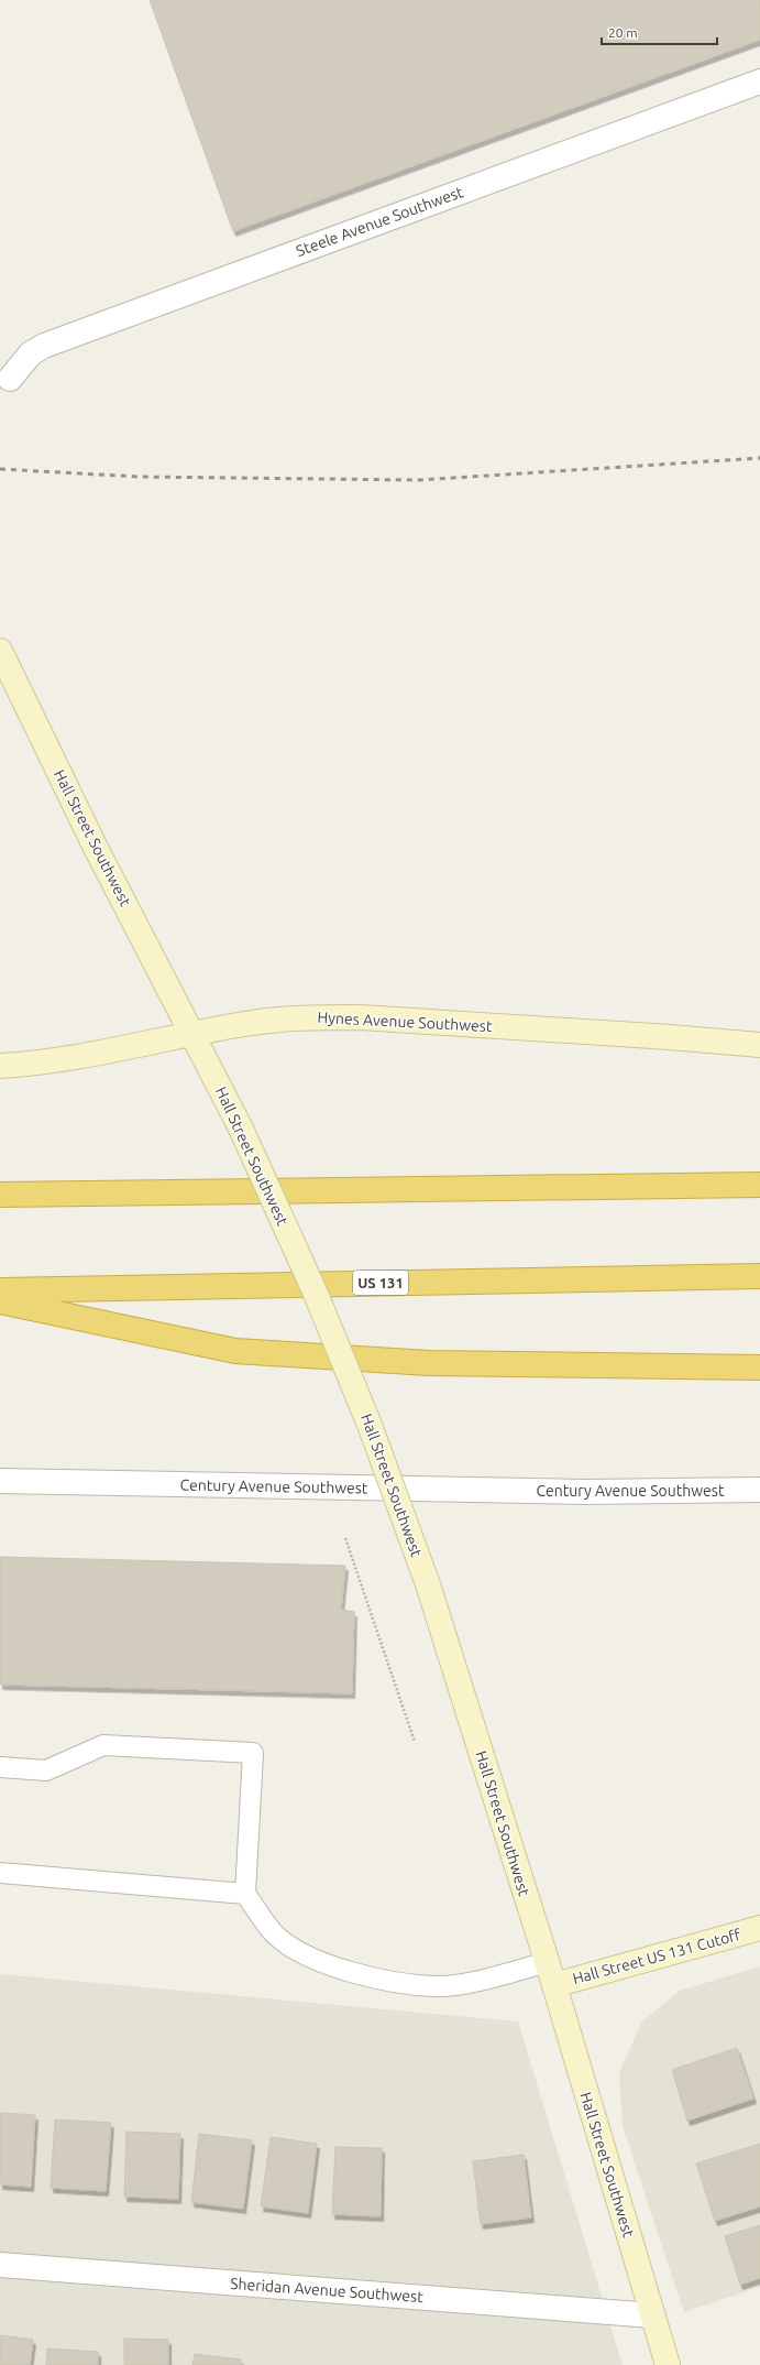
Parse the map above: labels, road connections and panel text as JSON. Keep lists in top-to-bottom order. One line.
{"streets":{"highway":["US 131"],"main road":["Hall Street Southwest","Hynes Avenue Southwest","Hall Street US 131 Cutoff"],"street":["Steele Avenue Southwest","Century Avenue Southwest","Sheridan Avenue Southwest"]},"crossings":[["Hall Street Southwest","Hynes Avenue Southwest"],["Hall Street Southwest","Hall Street US 131 Cutoff"],["Hall Street Southwest","Sheridan Avenue Southwest"]],"scale_bar":"20 m"}
